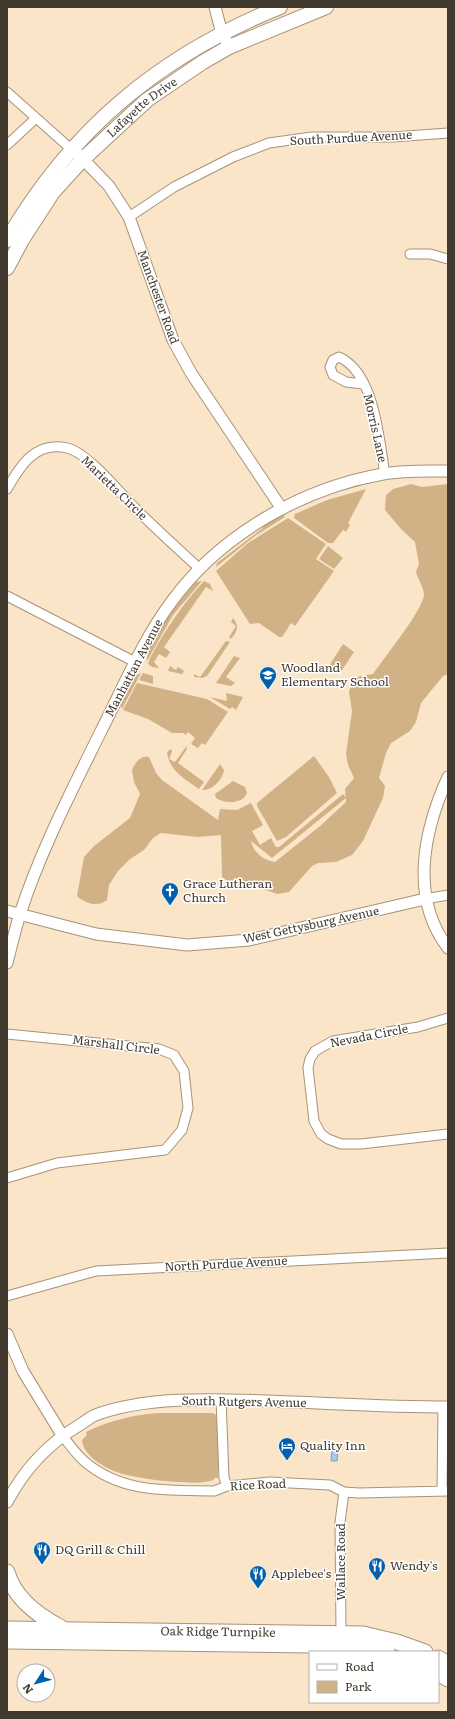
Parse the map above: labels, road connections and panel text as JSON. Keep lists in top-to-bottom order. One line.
{"streets":{"highway":["Oak Ridge Turnpike"],"main road":["Lafayette Drive"],"street":["South Purdue Avenue","Manchester Road","Morris Lane","Marietta Circle","Manhattan Avenue","West Gettysburg Avenue","Nevada Circle","Marshall Circle","North Purdue Avenue","South Rutgers Avenue","Rice Road","Wallace Road"]},"crossings":[["Lafayette Drive","Manchester Road"],["South Purdue Avenue","Manchester Road"],["Manchester Road","Manhattan Avenue"],["Morris Lane","Manhattan Avenue"],["Marietta Circle","Manhattan Avenue"],["Manhattan Avenue","West Gettysburg Avenue"],["South Rutgers Avenue","Rice Road"],["Rice Road","Wallace Road"],["Wallace Road","Oak Ridge Turnpike"]],"places":{"school or university":["Woodland Elementary School"],"church":["Grace Lutheran Church"],"hotel":["Quality Inn"],"restaurant":["DQ Grill & Chill","Wendy's","Applebee's"]},"legend":["Road","Park"],"north":"bottom left"}
